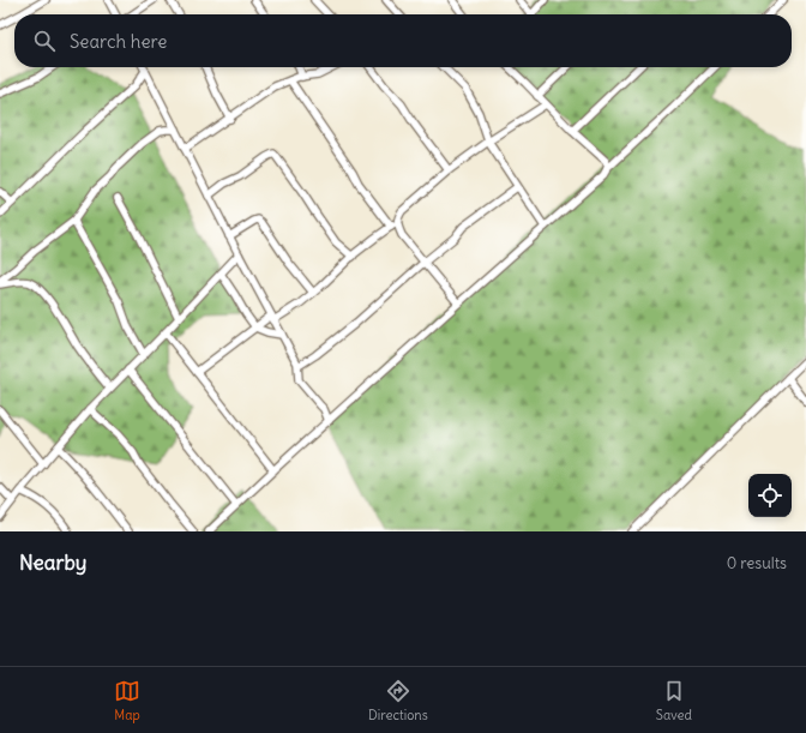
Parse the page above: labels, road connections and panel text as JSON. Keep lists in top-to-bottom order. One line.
{"page":{"search":"Search here","heading":["Nearby","0 results"],"nav":["Map","Directions","Saved"]}}
